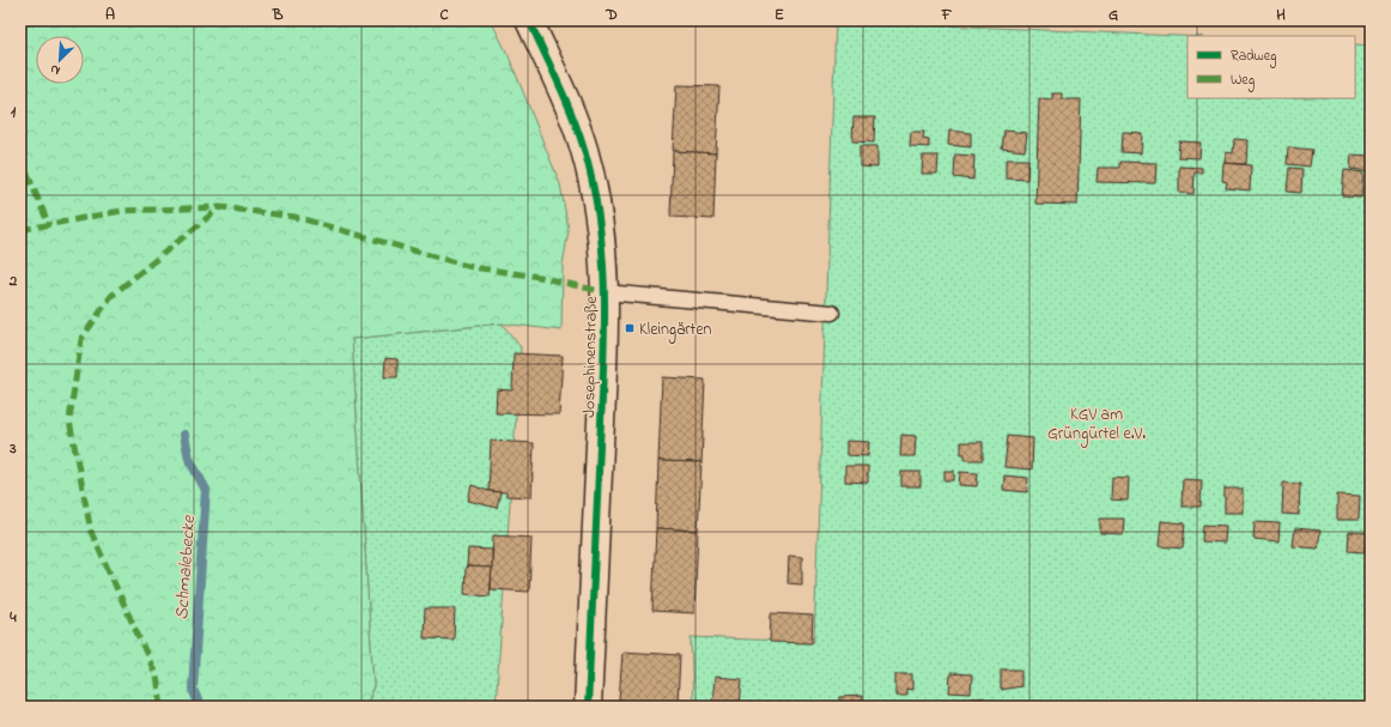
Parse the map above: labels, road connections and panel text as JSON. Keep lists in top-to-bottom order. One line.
{"streets":{"street":["Josephinenstraße"]},"water":["Schmalebecke"],"parks":["KGV am Grüngürtel e.V."],"places":{"transit":["Kleingärten"]},"legend":["Radweg","Weg"],"north":"bottom left","grid":{"columns":["A","B","C","D","E","F","G","H"],"rows":["1","2","3","4"]}}
